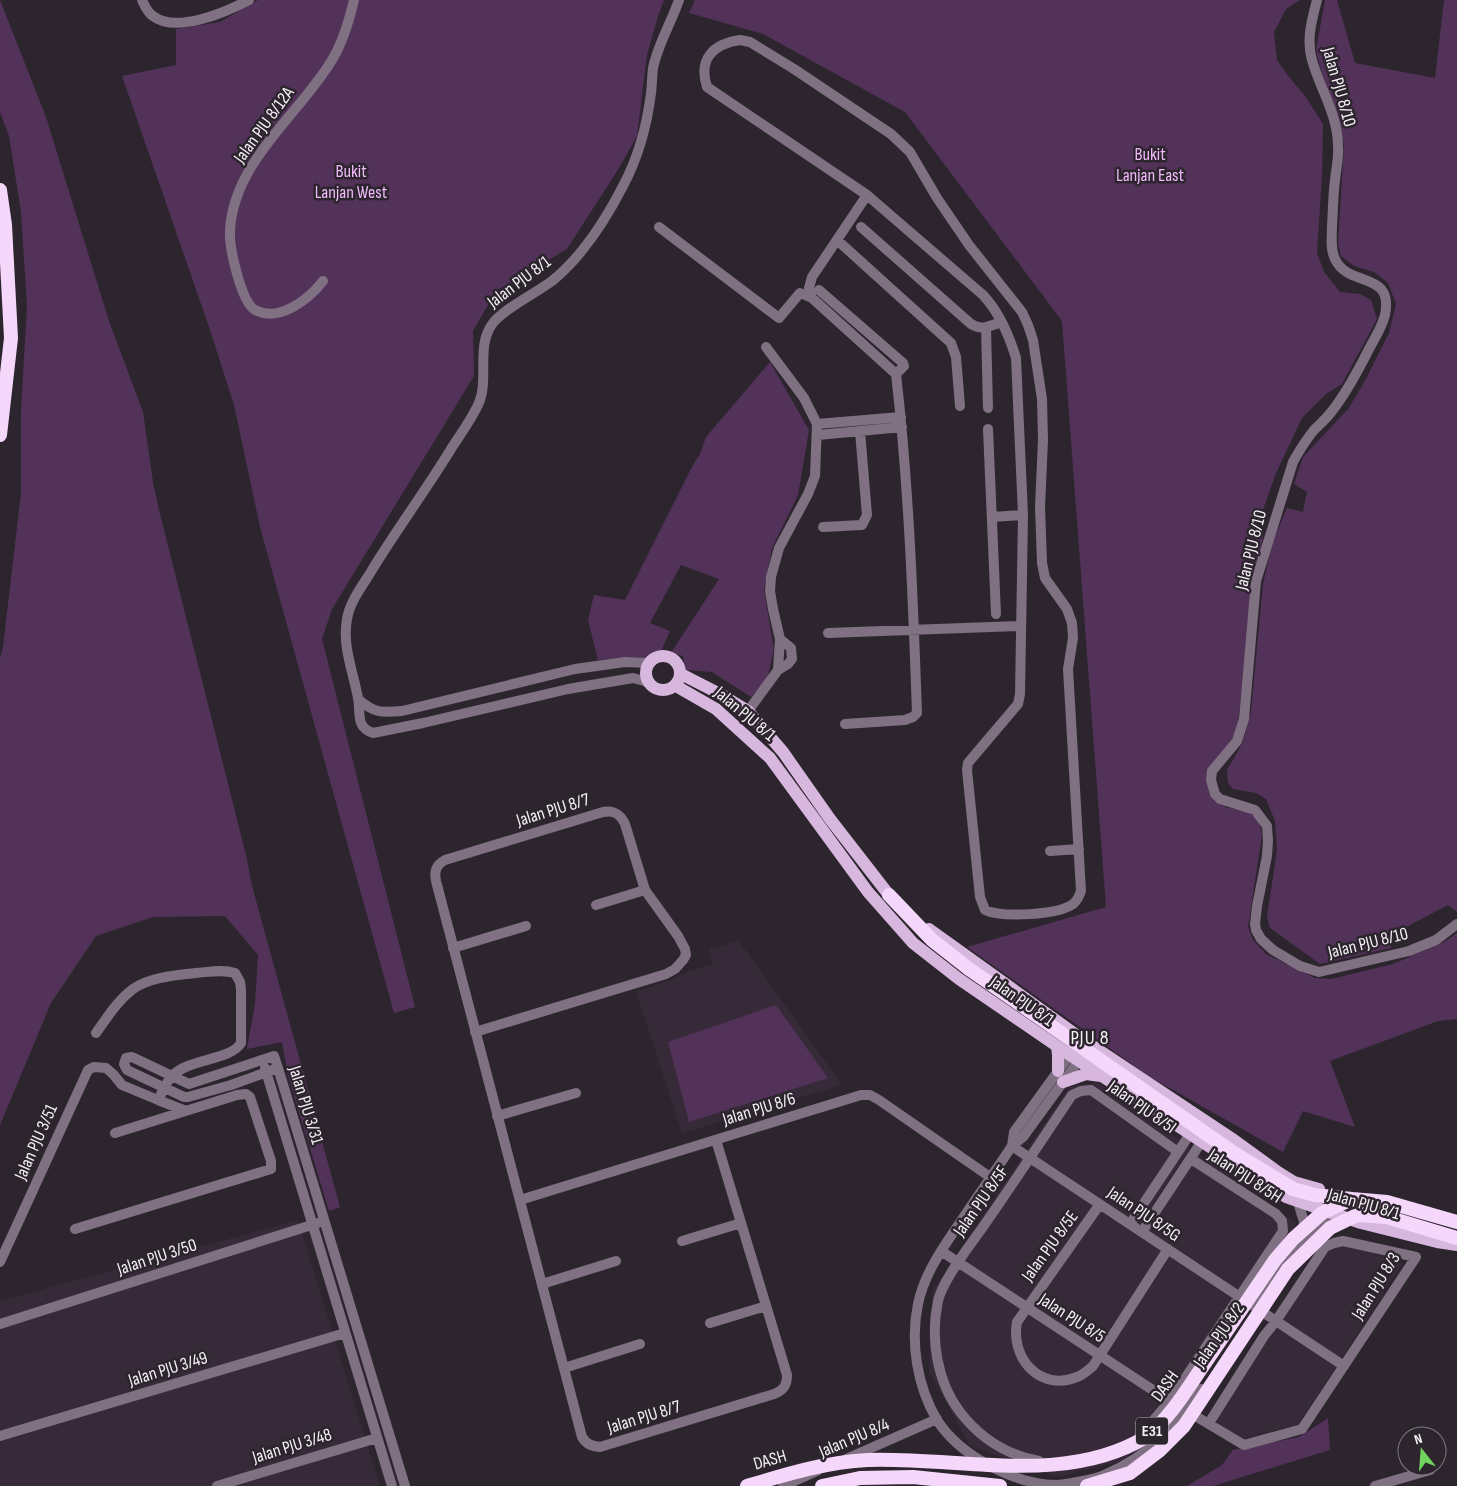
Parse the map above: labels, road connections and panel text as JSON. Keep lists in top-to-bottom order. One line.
{"streets":{"highway":["DASH","E31"],"main road":["Jalan PJU 8/1"],"street":["Jalan PJU 8/10","Jalan PJU 8/12A","Jalan PJU 8/7","Jalan PJU 3/31","Jalan PJU 8/5I","Jalan PJU 8/6","Jalan PJU 3/51","Jalan PJU 8/5H","Jalan PJU 8/5F","Jalan PJU 8/5G","Jalan PJU 8/5E","Jalan PJU 3/50","Jalan PJU 8/3","Jalan PJU 8/5","Jalan PJU 8/2","Jalan PJU 3/49","Jalan PJU 8/4","Jalan PJU 3/48"]},"crossings":[["Jalan PJU 8/1","Jalan PJU 8/2"],["Jalan PJU 8/7","Jalan PJU 8/6"],["Jalan PJU 3/31","Jalan PJU 3/50"],["Jalan PJU 3/31","Jalan PJU 3/49"],["Jalan PJU 3/31","Jalan PJU 3/48"],["Jalan PJU 8/5I","Jalan PJU 8/5F"],["Jalan PJU 8/5I","Jalan PJU 8/5G"],["Jalan PJU 8/6","Jalan PJU 8/2"],["Jalan PJU 8/5H","Jalan PJU 8/5F"],["Jalan PJU 8/5H","Jalan PJU 8/5G"],["Jalan PJU 8/5H","Jalan PJU 8/5"],["Jalan PJU 8/5F","Jalan PJU 8/5G"],["Jalan PJU 8/5F","Jalan PJU 8/5"],["Jalan PJU 8/5G","Jalan PJU 8/5E"],["Jalan PJU 8/5G","Jalan PJU 8/2"],["Jalan PJU 8/5E","Jalan PJU 8/5"],["Jalan PJU 8/3","Jalan PJU 8/5"],["Jalan PJU 8/5","Jalan PJU 8/2"],["Jalan PJU 8/2","Jalan PJU 8/4"]],"districts":["PJU 8"],"parks":["Bukit Lanjan East","Bukit Lanjan West"],"north":"top"}
